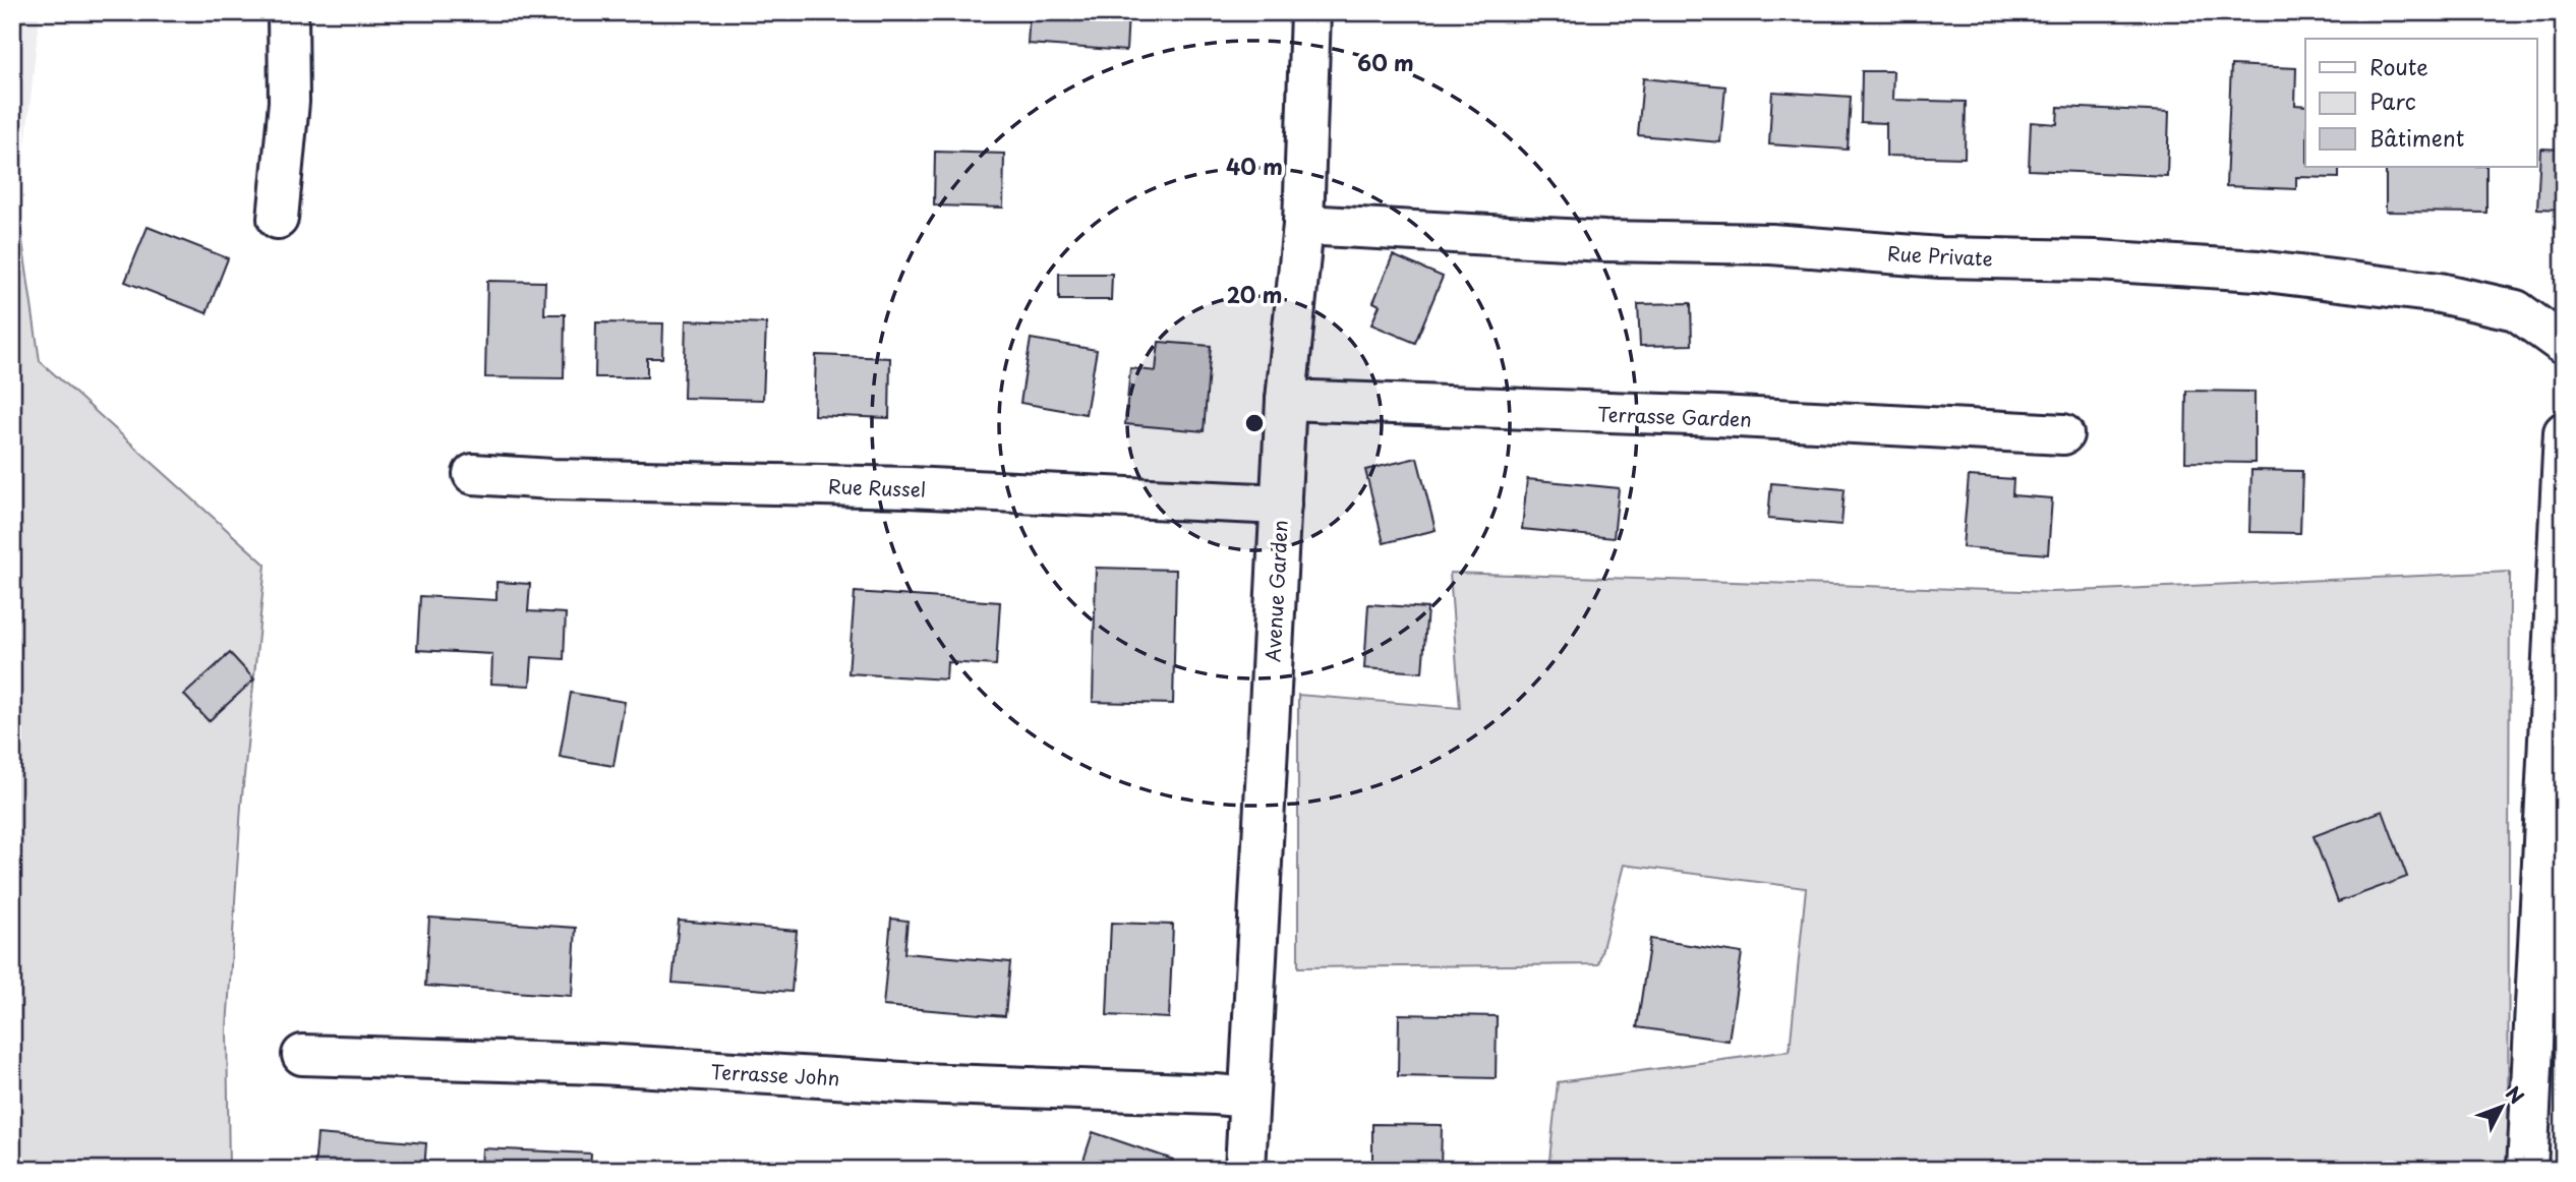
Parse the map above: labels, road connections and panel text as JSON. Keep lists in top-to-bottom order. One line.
{"streets":{"street":["Rue Private","Terrasse Garden","Rue Russel","Avenue Garden","Terrasse John"]},"crossings":[["Rue Private","Avenue Garden"],["Terrasse Garden","Avenue Garden"],["Rue Russel","Avenue Garden"],["Avenue Garden","Terrasse John"]],"legend":["Route","Parc","Bâtiment"],"north":"top right","rings":["60 m","40 m","20 m"]}
